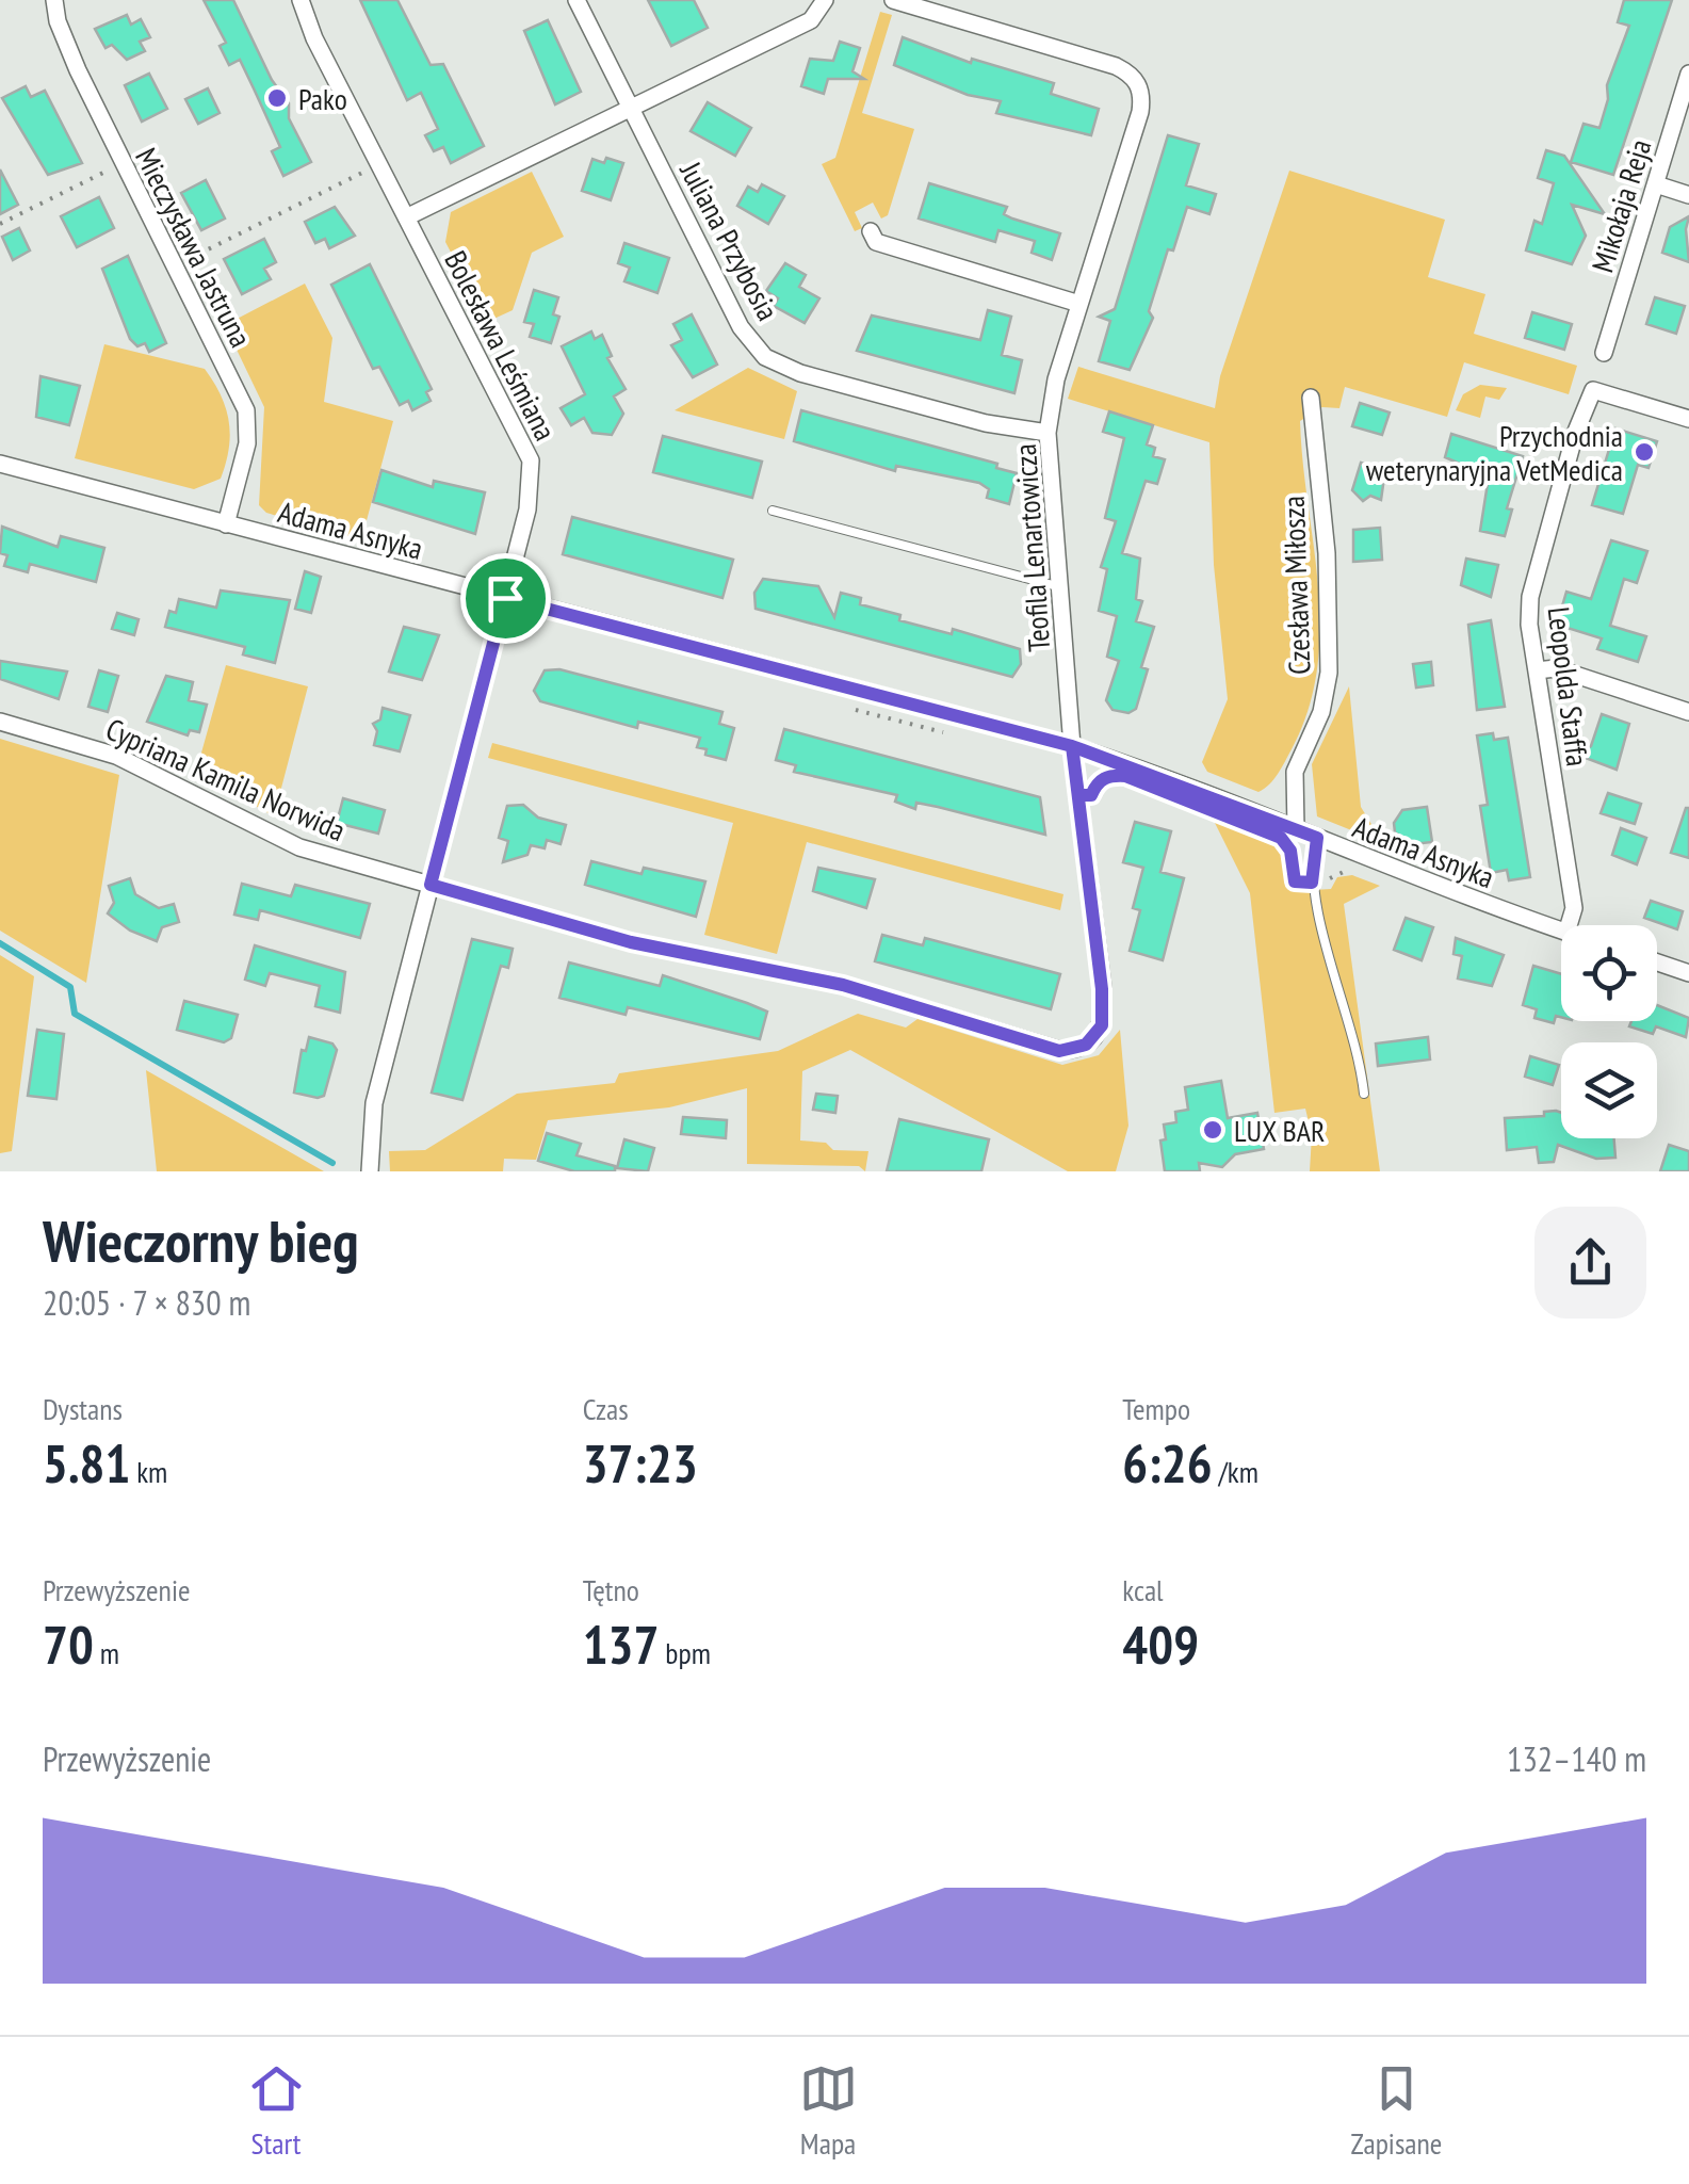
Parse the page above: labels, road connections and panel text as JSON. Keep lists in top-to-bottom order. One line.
{"streets":{"street":["Mikołaja Reja","Juliana Przybosia","Mieczysława Jastruna","Bolesława Leśmiana","Adama Asnyka","Teofila Lenartowicza","Czesława Miłosza","Leopolda Staffa","Cypriana Kamila Norwida"]},"crossings":[["Juliana Przybosia","Teofila Lenartowicza"],["Mieczysława Jastruna","Adama Asnyka"],["Bolesława Leśmiana","Adama Asnyka"],["Bolesława Leśmiana","Cypriana Kamila Norwida"],["Adama Asnyka","Teofila Lenartowicza"],["Adama Asnyka","Czesława Miłosza"],["Teofila Lenartowicza","Cypriana Kamila Norwida"]],"places":["Pako","Przychodnia weterynaryjna VetMedica","LUX BAR"],"page":{"heading":["Wieczorny bieg","20:05 · 7 × 830 m"],"stats":[["Dystans","5.81 km"],["Czas","37:23"],["Tempo","6:26 /km"],["Przewyższenie","70 m"],["Tętno","137 bpm"],["kcal","409"]],"chart":["Przewyższenie","132–140 m"],"tabs":["Start","Mapa","Zapisane"]}}
